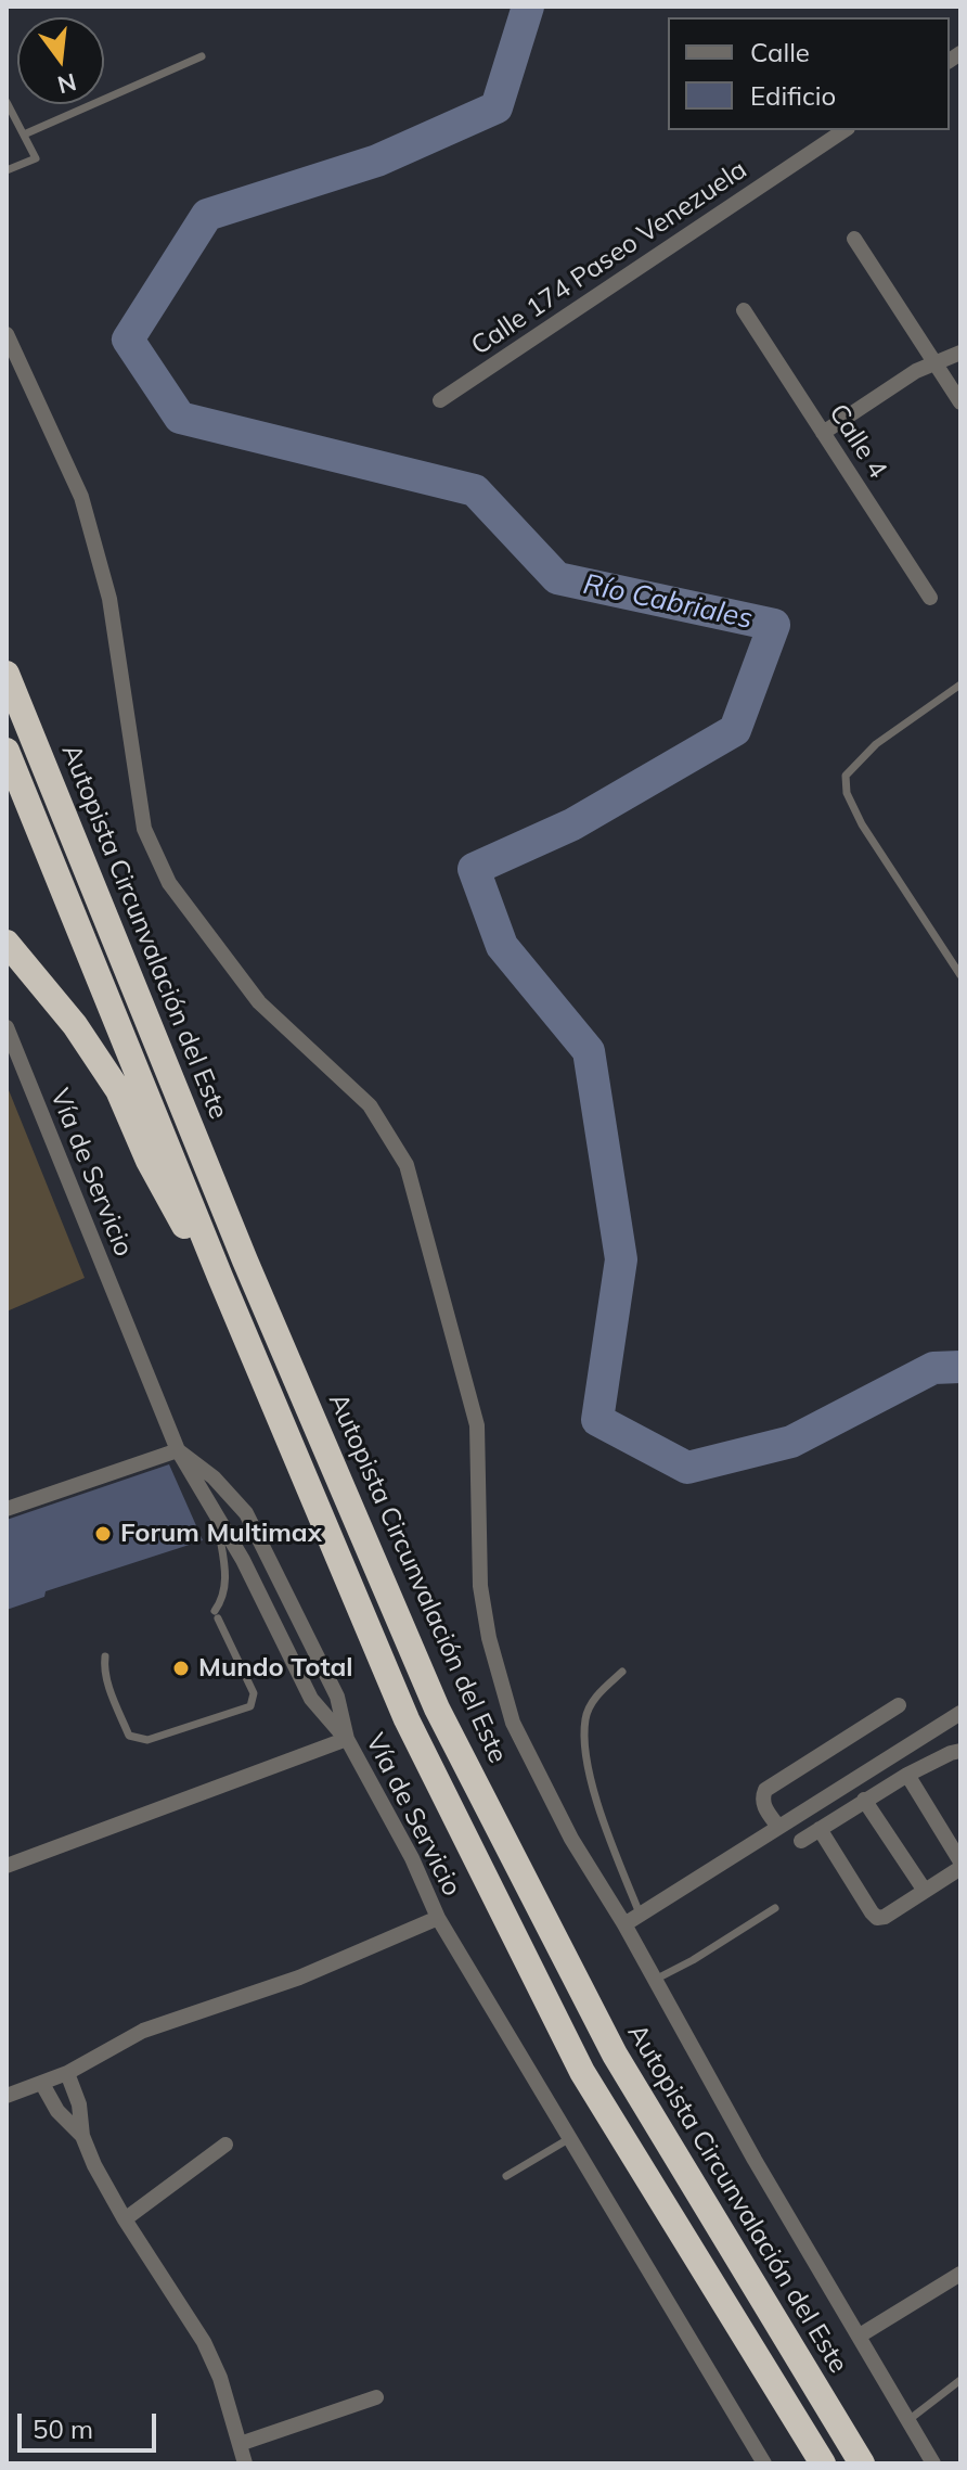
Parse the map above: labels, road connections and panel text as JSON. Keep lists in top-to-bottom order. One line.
{"streets":{"highway":["Autopista Circunvalación del Este"],"street":["Calle 174 Paseo Venezuela","Calle 4","Vía de Servicio"]},"water":["Río Cabriales"],"places":["Forum Multimax","Mundo Total"],"legend":["Calle","Edificio"],"scale_bar":"50 m","north":"bottom"}
